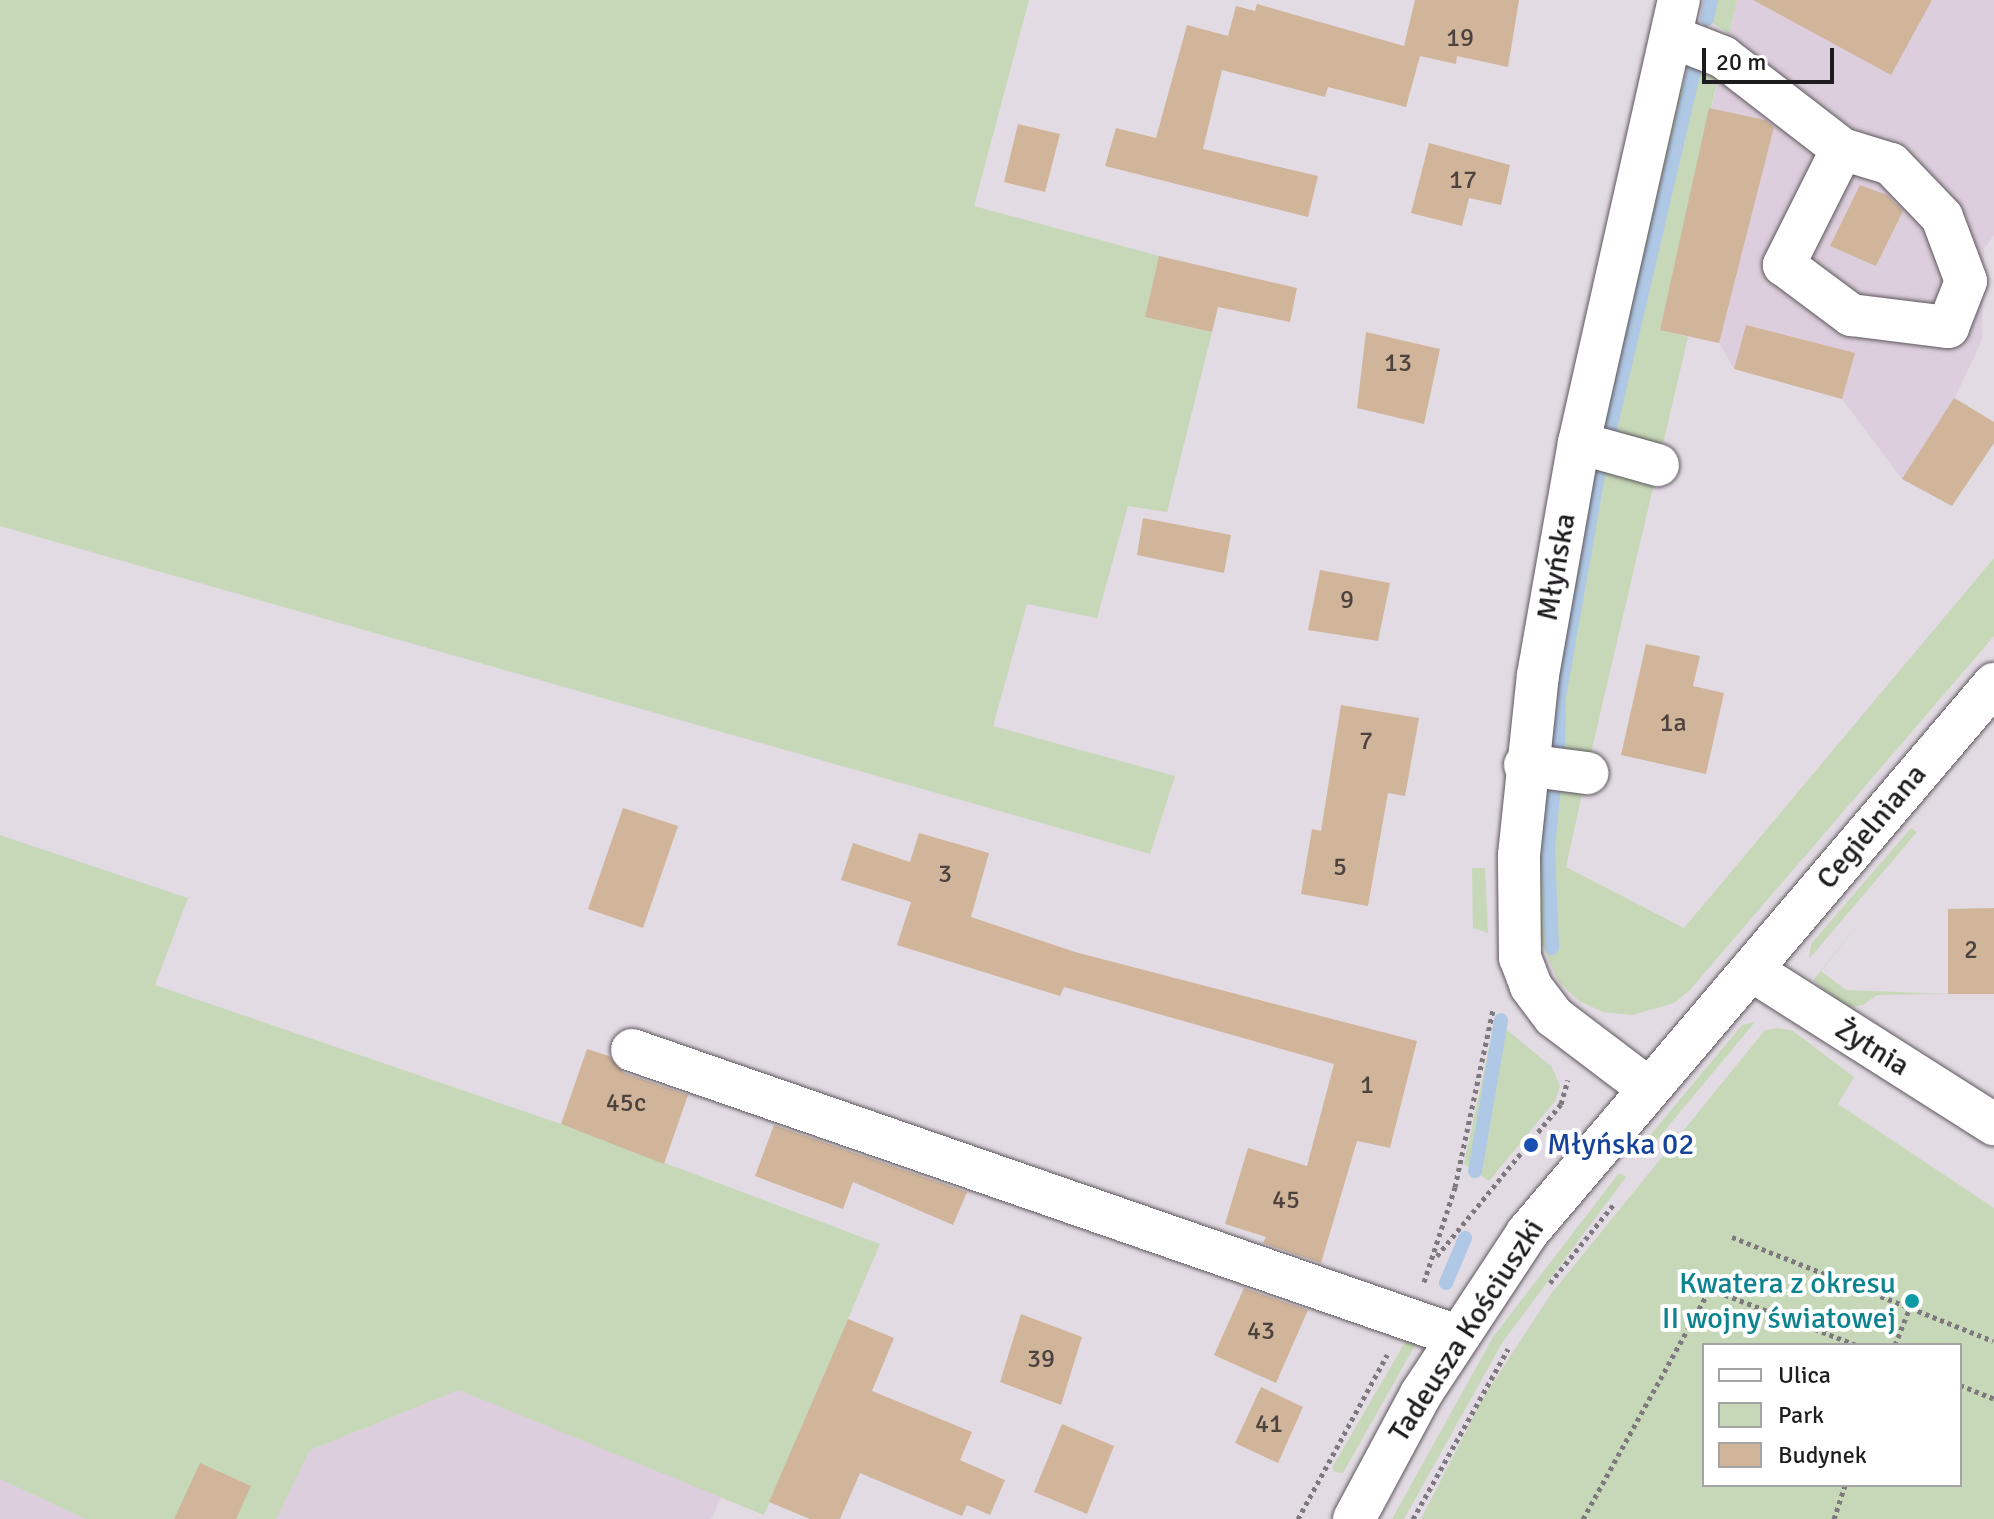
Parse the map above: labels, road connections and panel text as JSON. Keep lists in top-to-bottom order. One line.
{"streets":{"street":["Młyńska","Cegielniana","Żytnia","Tadeusza Kościuszki"]},"crossings":[["Młyńska","Tadeusza Kościuszki"],["Cegielniana","Żytnia"],["Cegielniana","Tadeusza Kościuszki"],["Żytnia","Tadeusza Kościuszki"]],"places":["Młyńska 02","Kwatera z okresu II wojny światowej"],"house_numbers":["19","17","13","9","1a","7","5","3","2","1","45c","45","43","39","41"],"legend":["Ulica","Park","Budynek"],"scale_bar":"20 m"}
